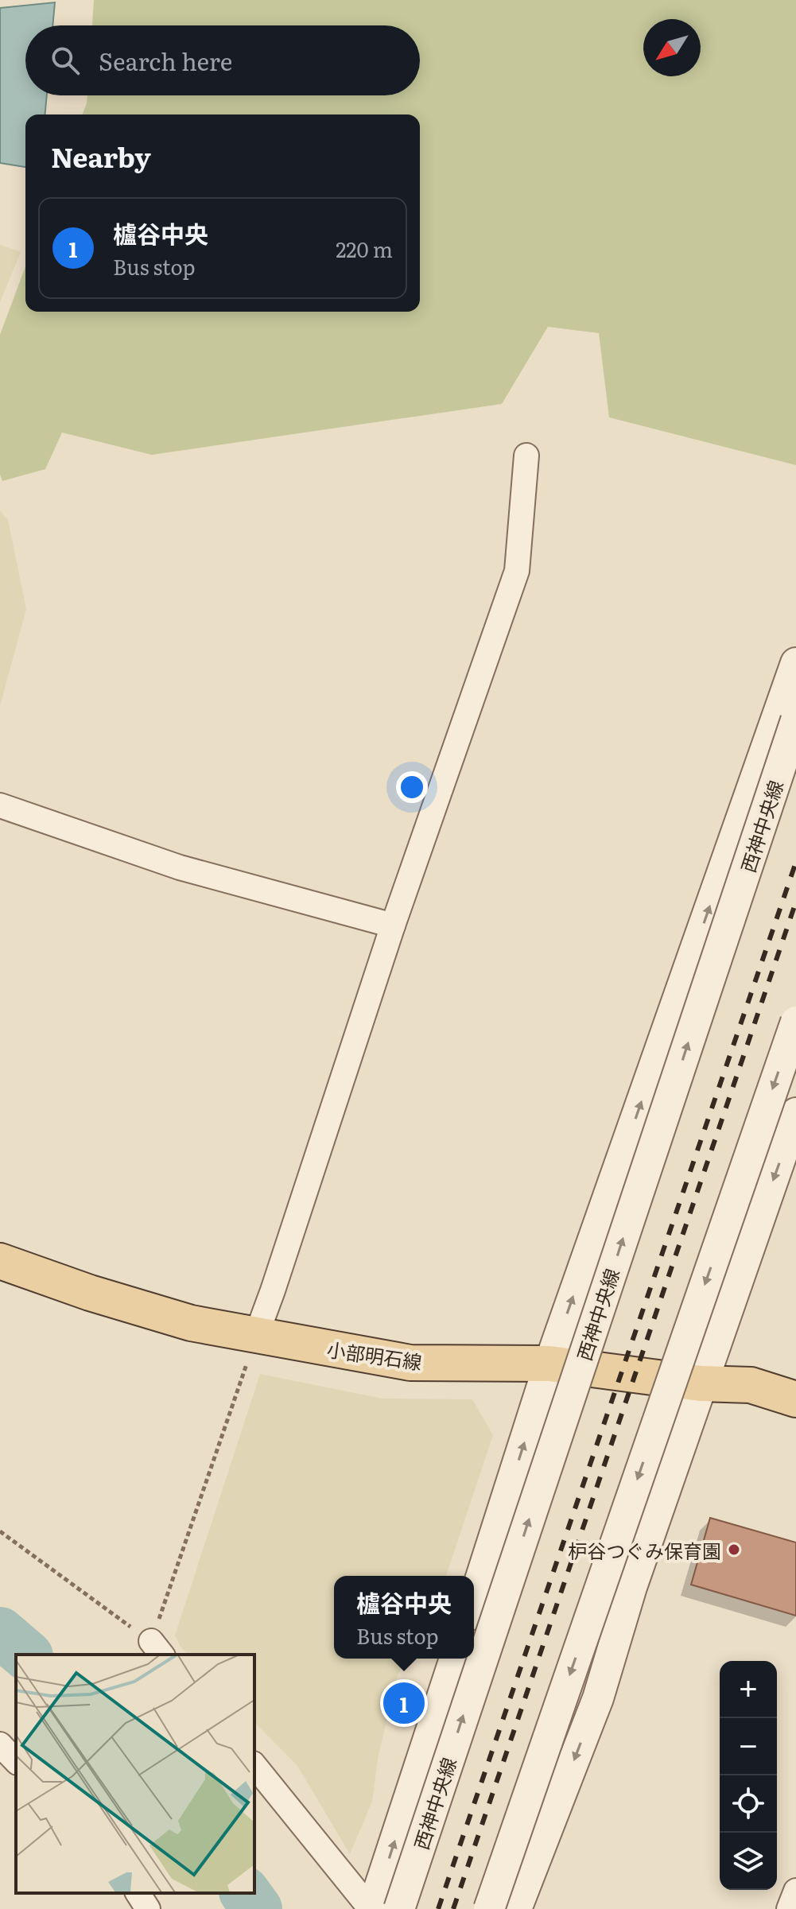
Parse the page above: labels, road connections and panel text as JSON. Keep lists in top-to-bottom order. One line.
{"streets":{"main road":["小部明石線"],"street":["西神中央線"]},"places":["枦谷つぐみ保育園"],"north":"bottom left","page":{"search":"Search here","heading":"Nearby","list":[{"mark":"1","name":"櫨谷中央","note":"Bus stop","value":"220 m"}],"popup":["櫨谷中央","Bus stop"],"map_buttons":["+","−"],"pins":"1"}}
